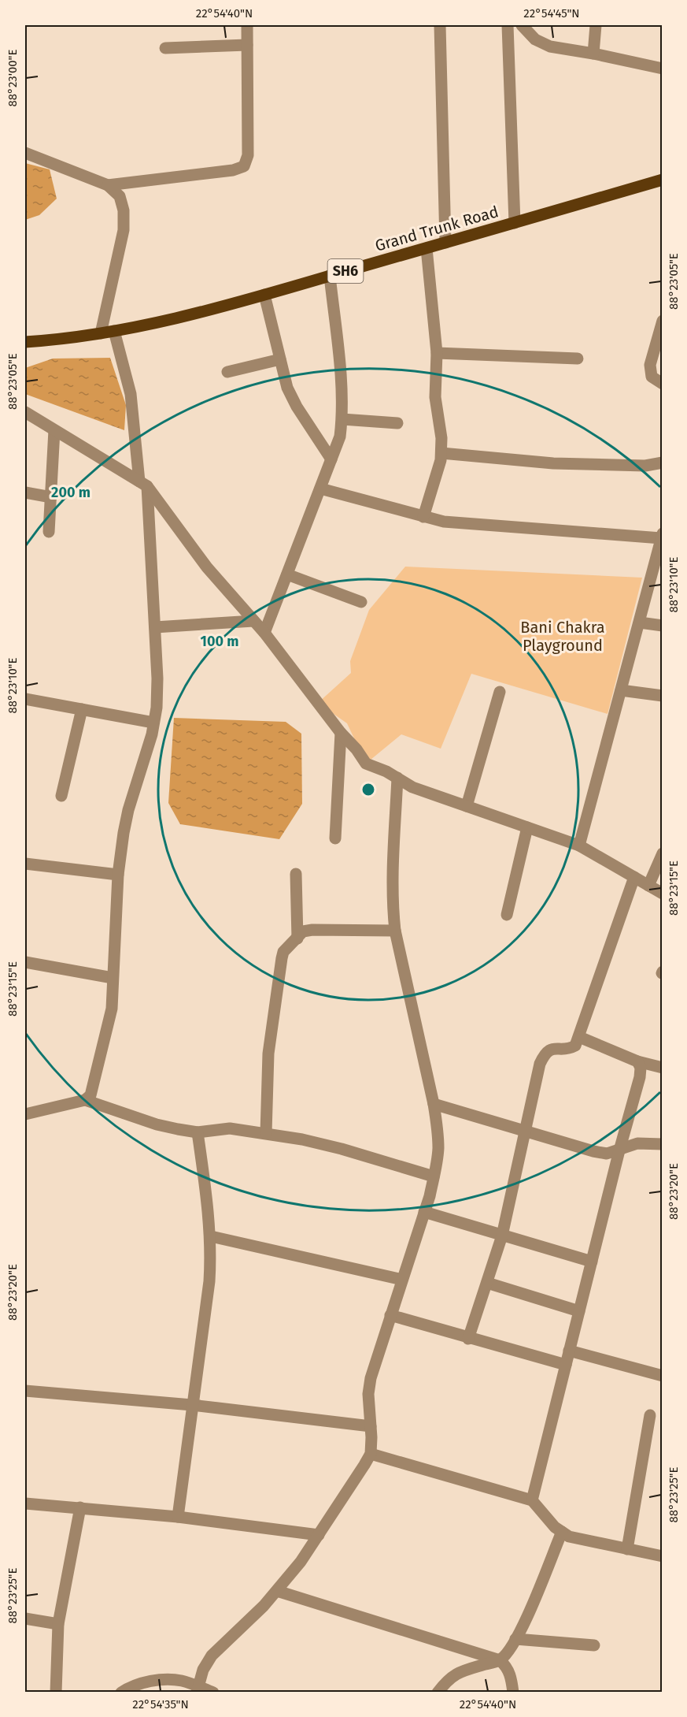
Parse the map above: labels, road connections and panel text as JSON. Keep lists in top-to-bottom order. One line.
{"streets":{"main road":["Grand Trunk Road","SH6"]},"parks":["Bani Chakra Playground"],"coordinates":["22°54'40\"N","22°54'45\"N","88°23'00\"E","88°23'05\"E","88°23'10\"E","88°23'15\"E","88°23'20\"E","88°23'25\"E","22°54'35\"N"],"rings":["200 m","100 m"]}
